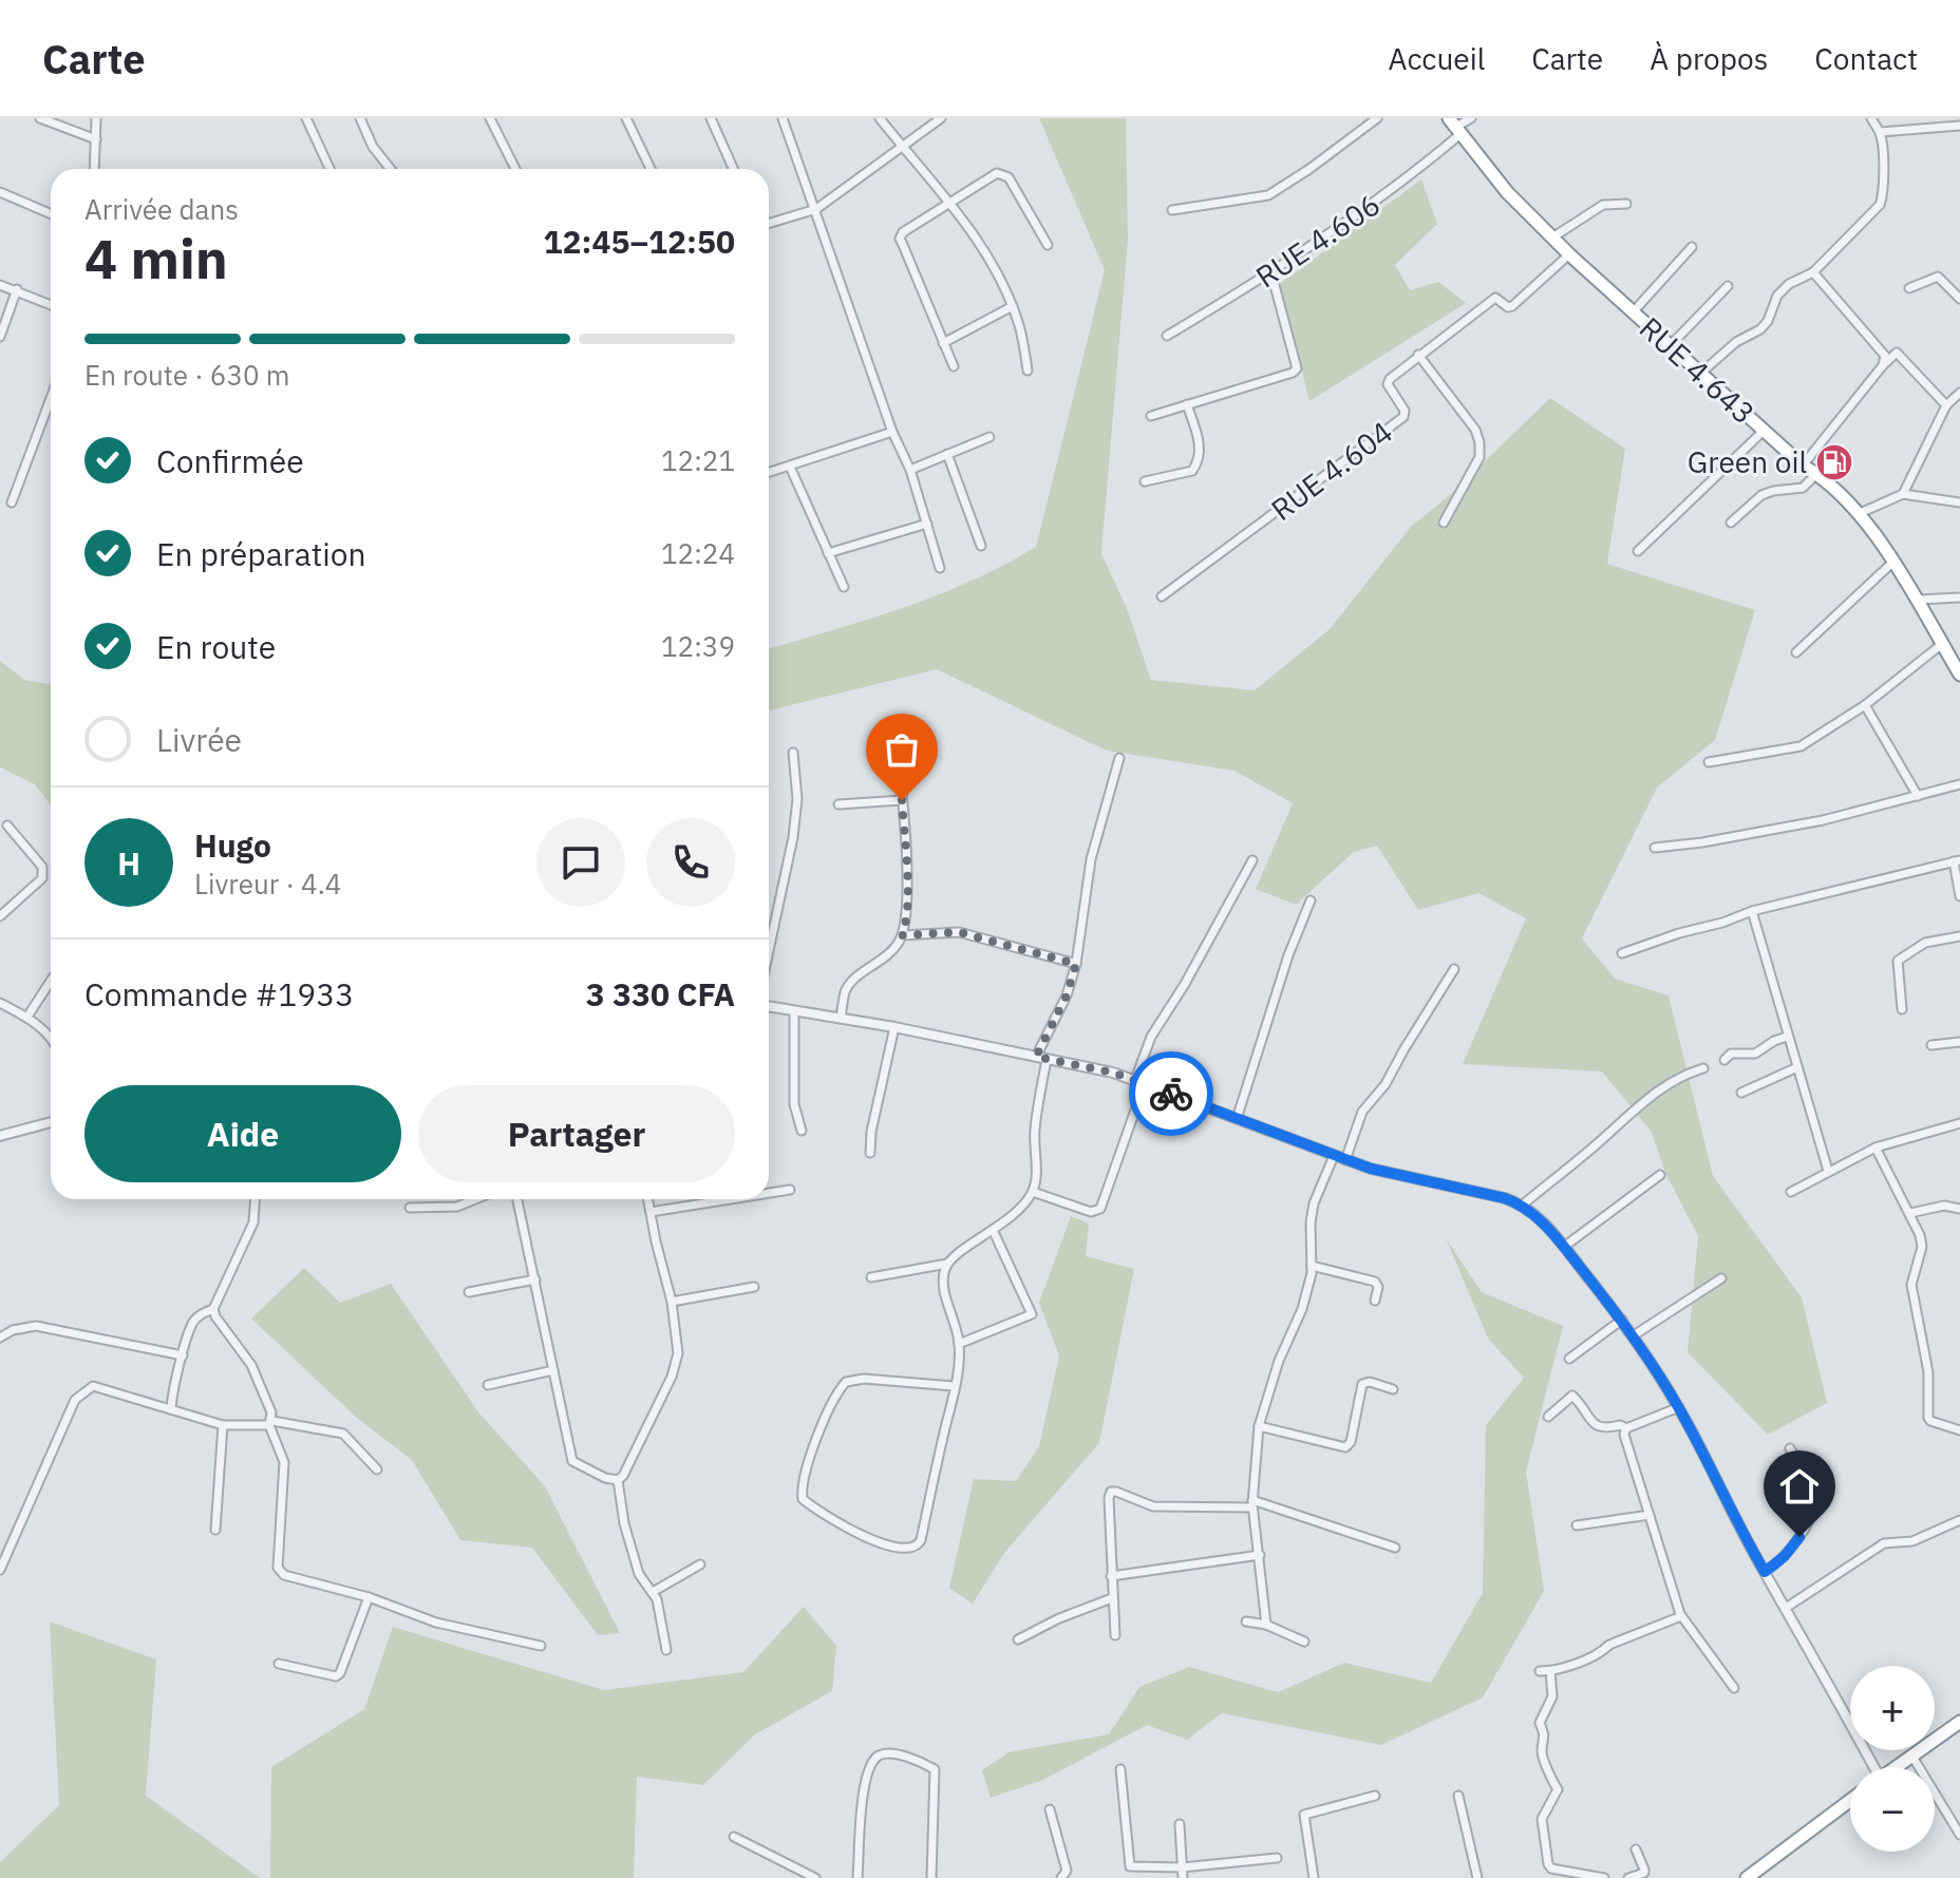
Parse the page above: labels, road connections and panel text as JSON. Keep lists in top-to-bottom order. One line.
{"streets":{"highway":["RUE 4.643"],"street":["RUE 4.606","RUE 4.604"]},"crossings":[["RUE 4.606","RUE 4.643"],["RUE 4.643","RUE 4.604"]],"places":{"fuel station":["Green oil"]},"page":{"header":"Carte","nav":["Accueil","Carte","À propos","Contact"],"heading":["4 min","Arrivée dans","12:45–12:50"],"panel":["Hugo","Livreur · 4.4","Commande #1933","3 330 CFA"],"bar":"En route · 630 m","list":[["Confirmée","12:21"],["En préparation","12:24"],["En route","12:39"],"Livrée"],"round":"H","buttons":["Aide","Partager"],"map_buttons":["+","−"]}}
